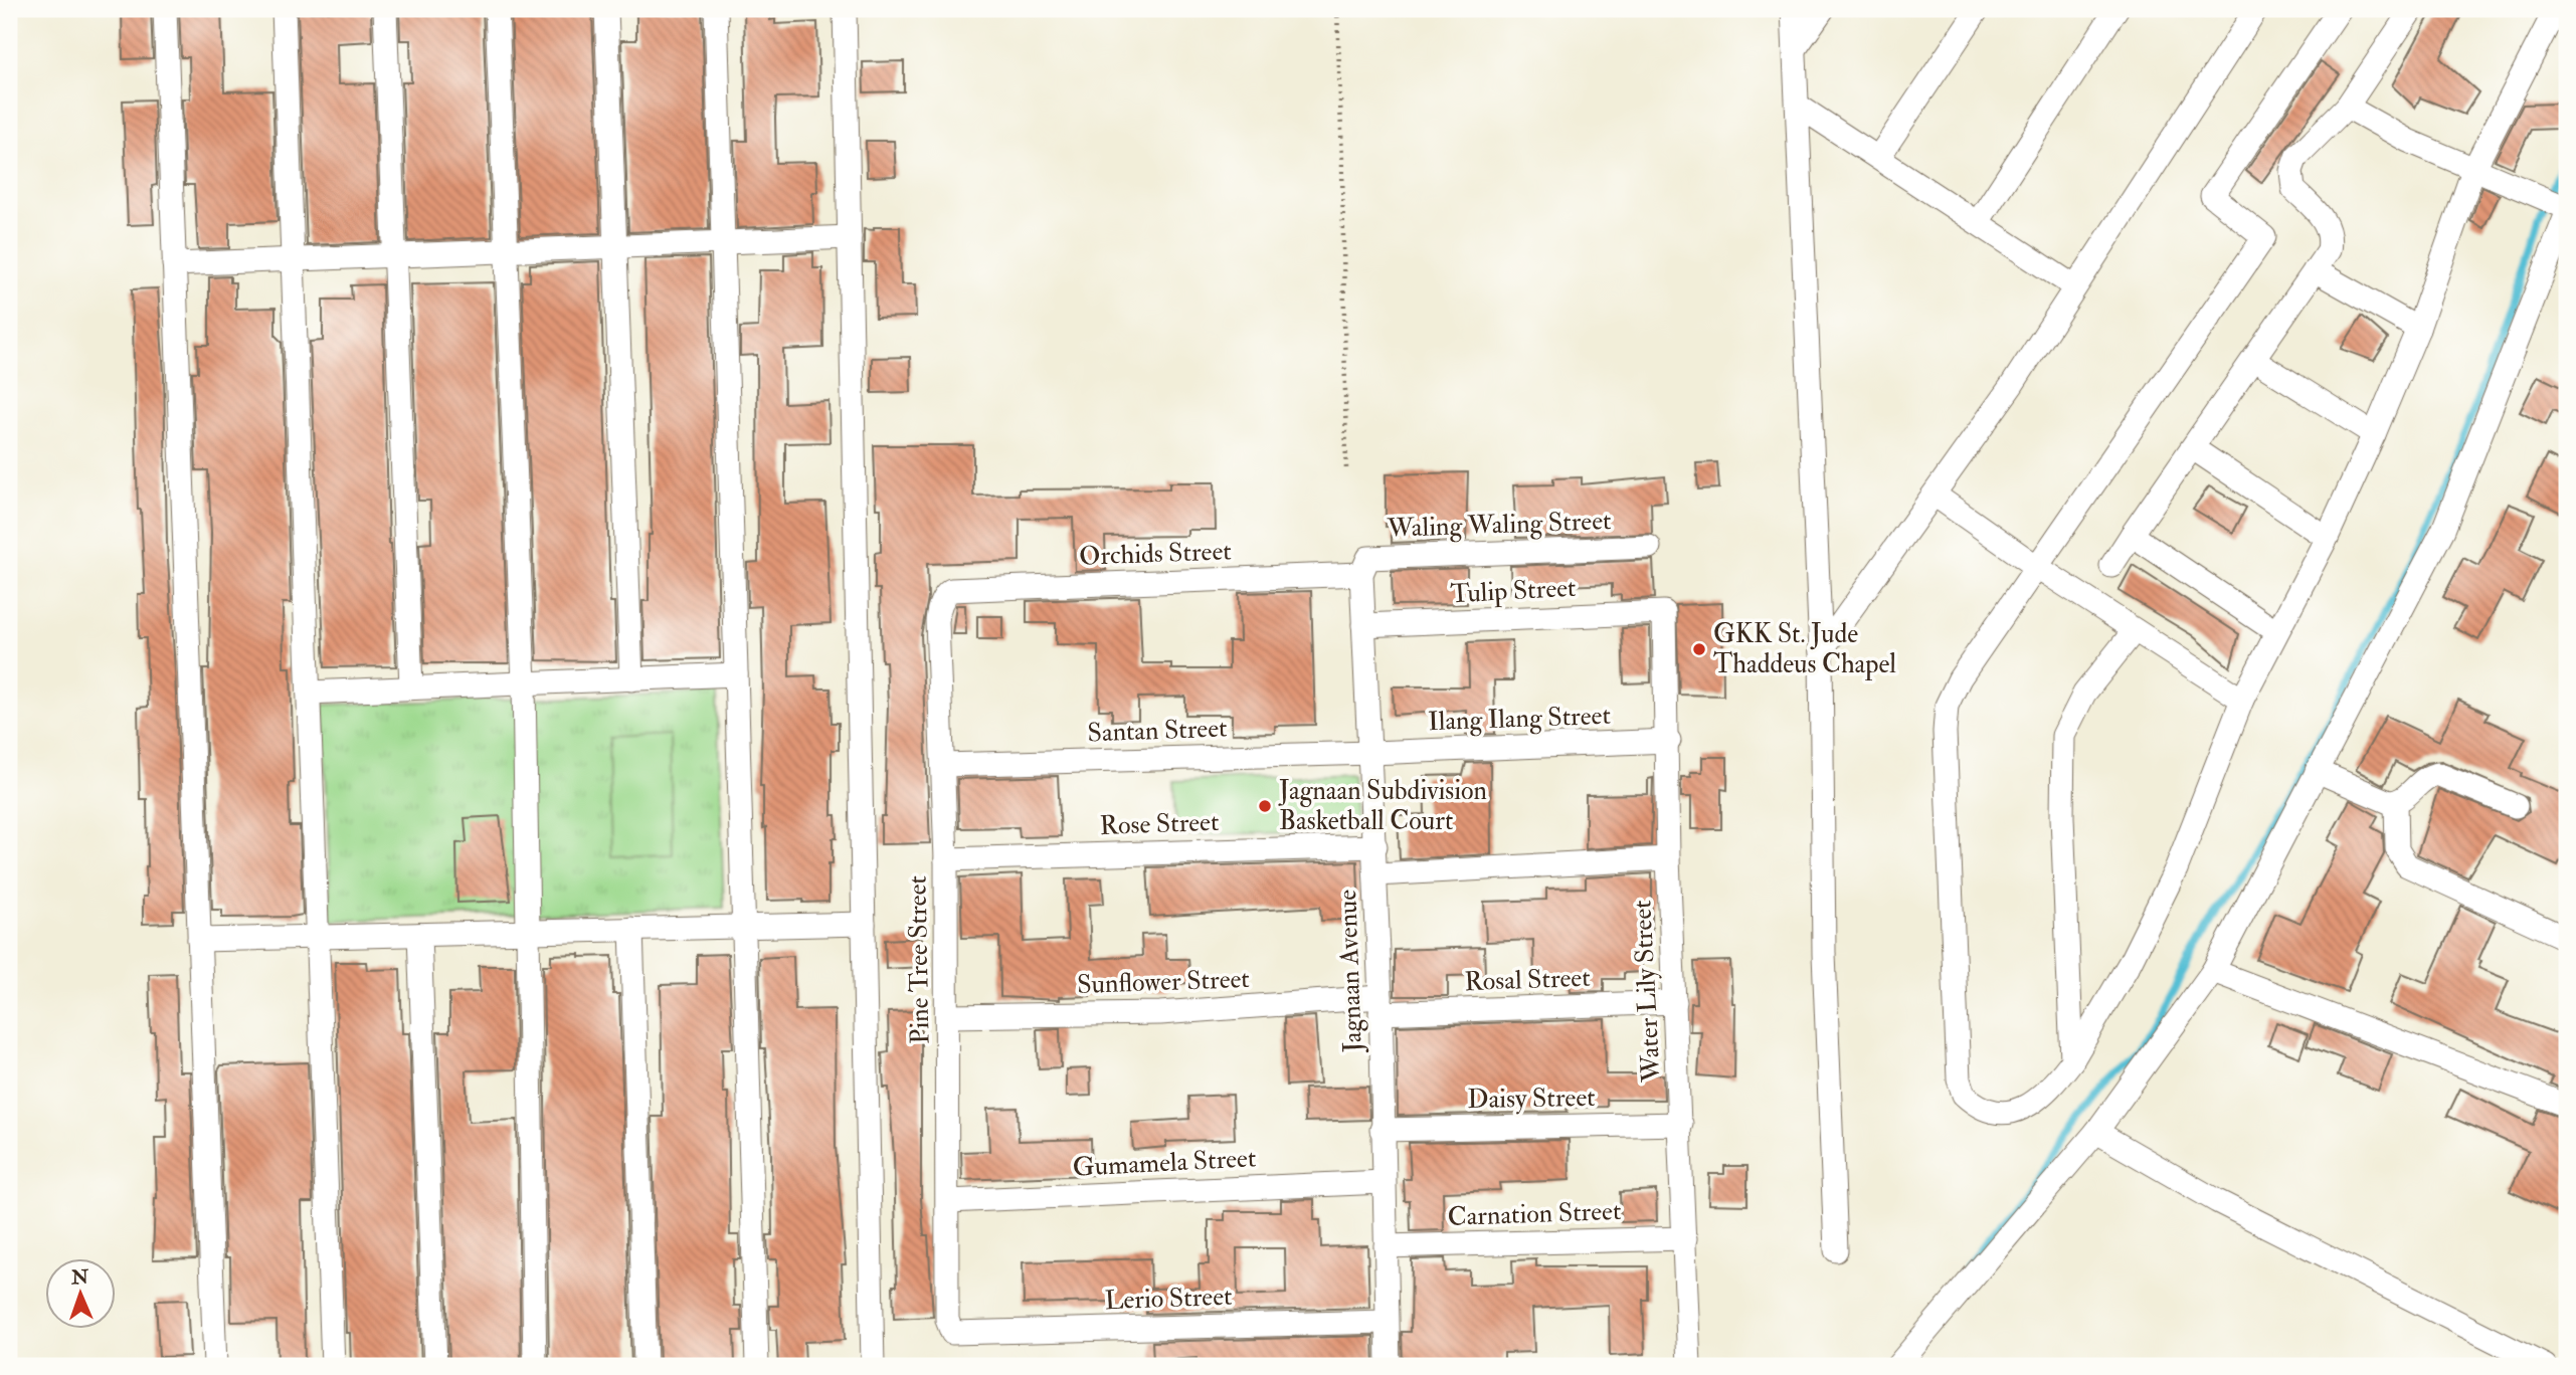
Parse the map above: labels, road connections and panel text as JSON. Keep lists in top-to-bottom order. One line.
{"streets":{"street":["Waling Waling Street","Orchids Street","Tulip Street","Ilang Ilang Street","Santan Street","Rose Street","Pine Tree Street","Jagnaan Avenue","Rosal Street","Sunflower Street","Water Lily Street","Daisy Street","Gumamela Street","Carnation Street","Lerio Street"]},"crossings":[["Waling Waling Street","Orchids Street"],["Waling Waling Street","Jagnaan Avenue"],["Orchids Street","Pine Tree Street"],["Orchids Street","Jagnaan Avenue"],["Tulip Street","Jagnaan Avenue"],["Tulip Street","Water Lily Street"],["Ilang Ilang Street","Santan Street"],["Ilang Ilang Street","Jagnaan Avenue"],["Ilang Ilang Street","Water Lily Street"],["Santan Street","Pine Tree Street"],["Santan Street","Jagnaan Avenue"],["Rose Street","Pine Tree Street"],["Rose Street","Jagnaan Avenue"],["Pine Tree Street","Sunflower Street"],["Pine Tree Street","Gumamela Street"],["Pine Tree Street","Lerio Street"],["Jagnaan Avenue","Rosal Street"],["Jagnaan Avenue","Sunflower Street"],["Jagnaan Avenue","Daisy Street"],["Jagnaan Avenue","Gumamela Street"],["Jagnaan Avenue","Carnation Street"],["Jagnaan Avenue","Lerio Street"],["Rosal Street","Sunflower Street"],["Rosal Street","Water Lily Street"],["Water Lily Street","Daisy Street"],["Water Lily Street","Carnation Street"]],"places":["GKK St. Jude Thaddeus Chapel","Jagnaan Subdivision Basketball Court"],"north":"top"}
